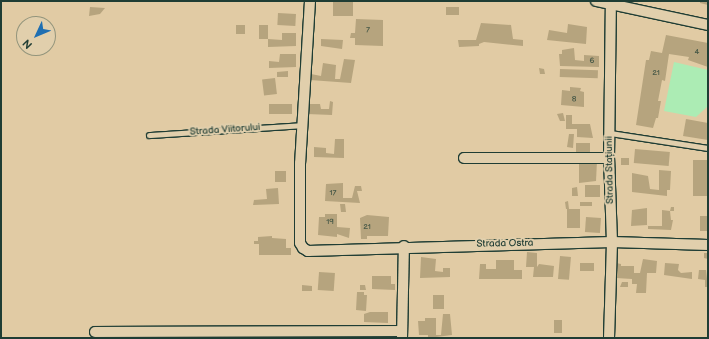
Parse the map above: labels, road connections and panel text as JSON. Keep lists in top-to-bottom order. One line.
{"streets":{"street":["Strada Stațiunii","Strada Ostra"],"lane":["Strada Viitorului"]},"crossings":[["Strada Viitorului","Strada Ostra"],["Strada Stațiunii","Strada Ostra"]],"house_numbers":["7","4","6","21","8","17","19","21"],"north":"bottom left"}
